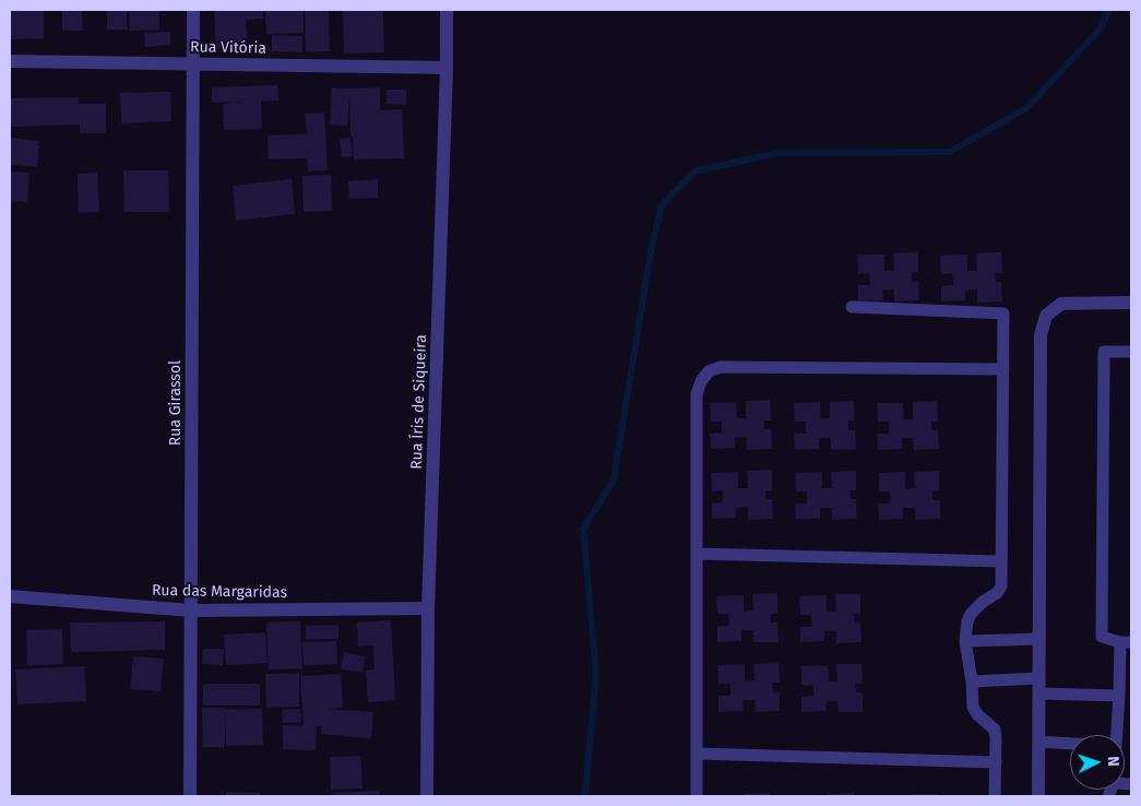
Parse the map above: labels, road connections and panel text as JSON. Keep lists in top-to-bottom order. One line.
{"streets":{"street":["Rua Vitória","Rua Íris de Siqueira","Rua Girassol","Rua das Margaridas"]},"crossings":[["Rua Vitória","Rua Íris de Siqueira"],["Rua Vitória","Rua Girassol"],["Rua Íris de Siqueira","Rua das Margaridas"],["Rua Girassol","Rua das Margaridas"]],"north":"right"}
